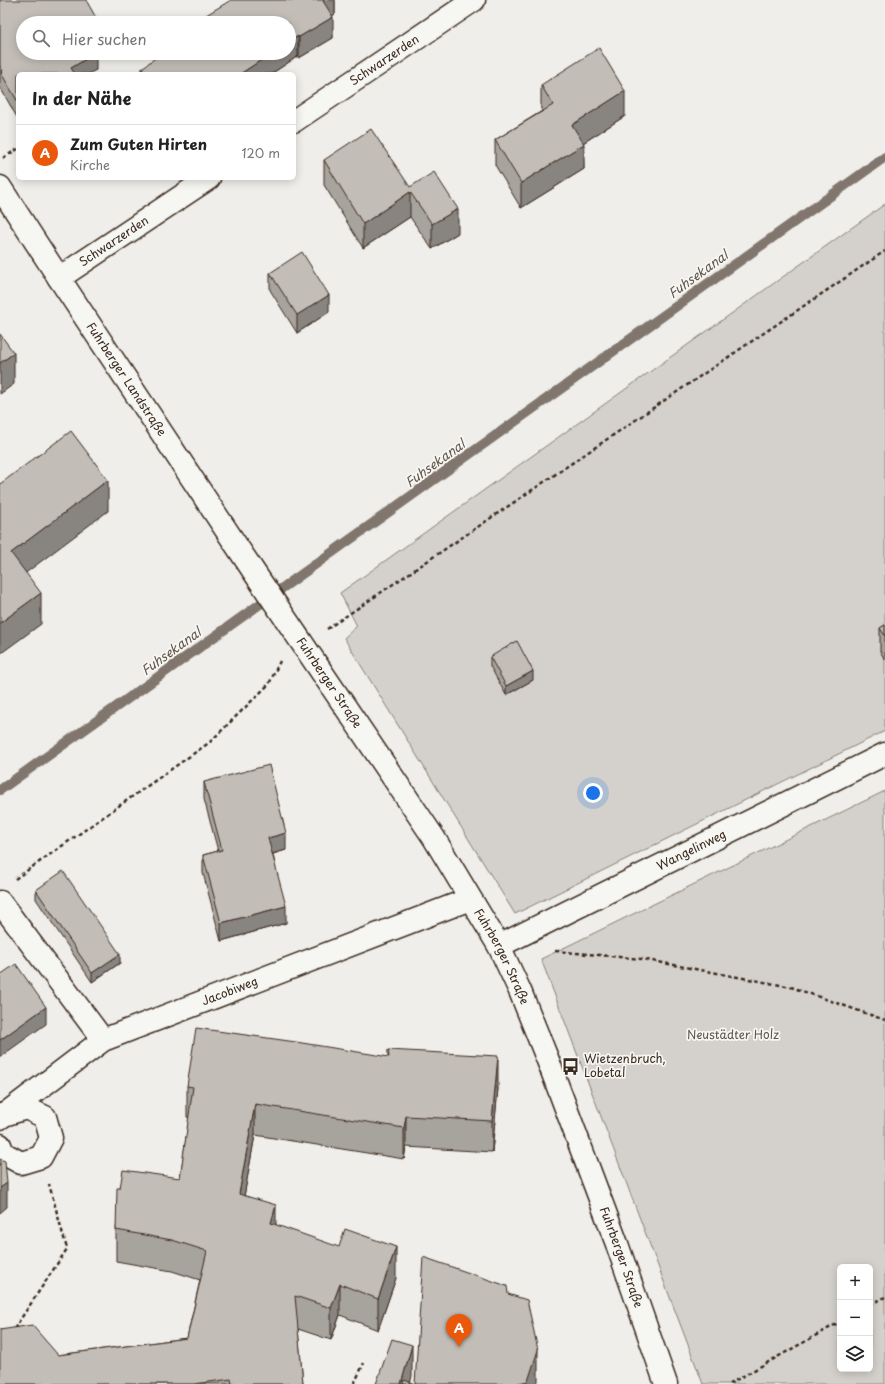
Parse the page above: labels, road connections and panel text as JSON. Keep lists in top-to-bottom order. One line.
{"streets":{"street":["Schwarzerden","Fuhrberger Landstraße","Fuhrberger Straße","Wangelinweg","Jacobiweg"]},"crossings":[["Schwarzerden","Fuhrberger Landstraße"],["Fuhrberger Landstraße","Fuhrberger Straße"],["Fuhrberger Straße","Wangelinweg"],["Fuhrberger Straße","Jacobiweg"]],"water":["Fuhsekanal"],"parks":["Neustädter Holz"],"places":{"bus stop":["Wietzenbruch, Lobetal"]},"page":{"search":"Hier suchen","heading":"In der Nähe","list":[{"mark":"A","name":"Zum Guten Hirten","note":"Kirche","value":"120 m"}],"map_buttons":["+","−"],"pins":"A"}}
